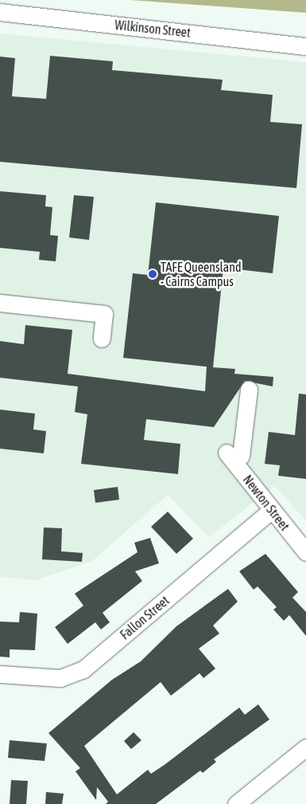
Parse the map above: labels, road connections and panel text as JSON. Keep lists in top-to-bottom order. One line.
{"streets":{"street":["Wilkinson Street","Newton Street","Fallon Street"]},"crossings":[["Newton Street","Fallon Street"]],"places":["TAFE Queensland - Cairns Campus"]}
